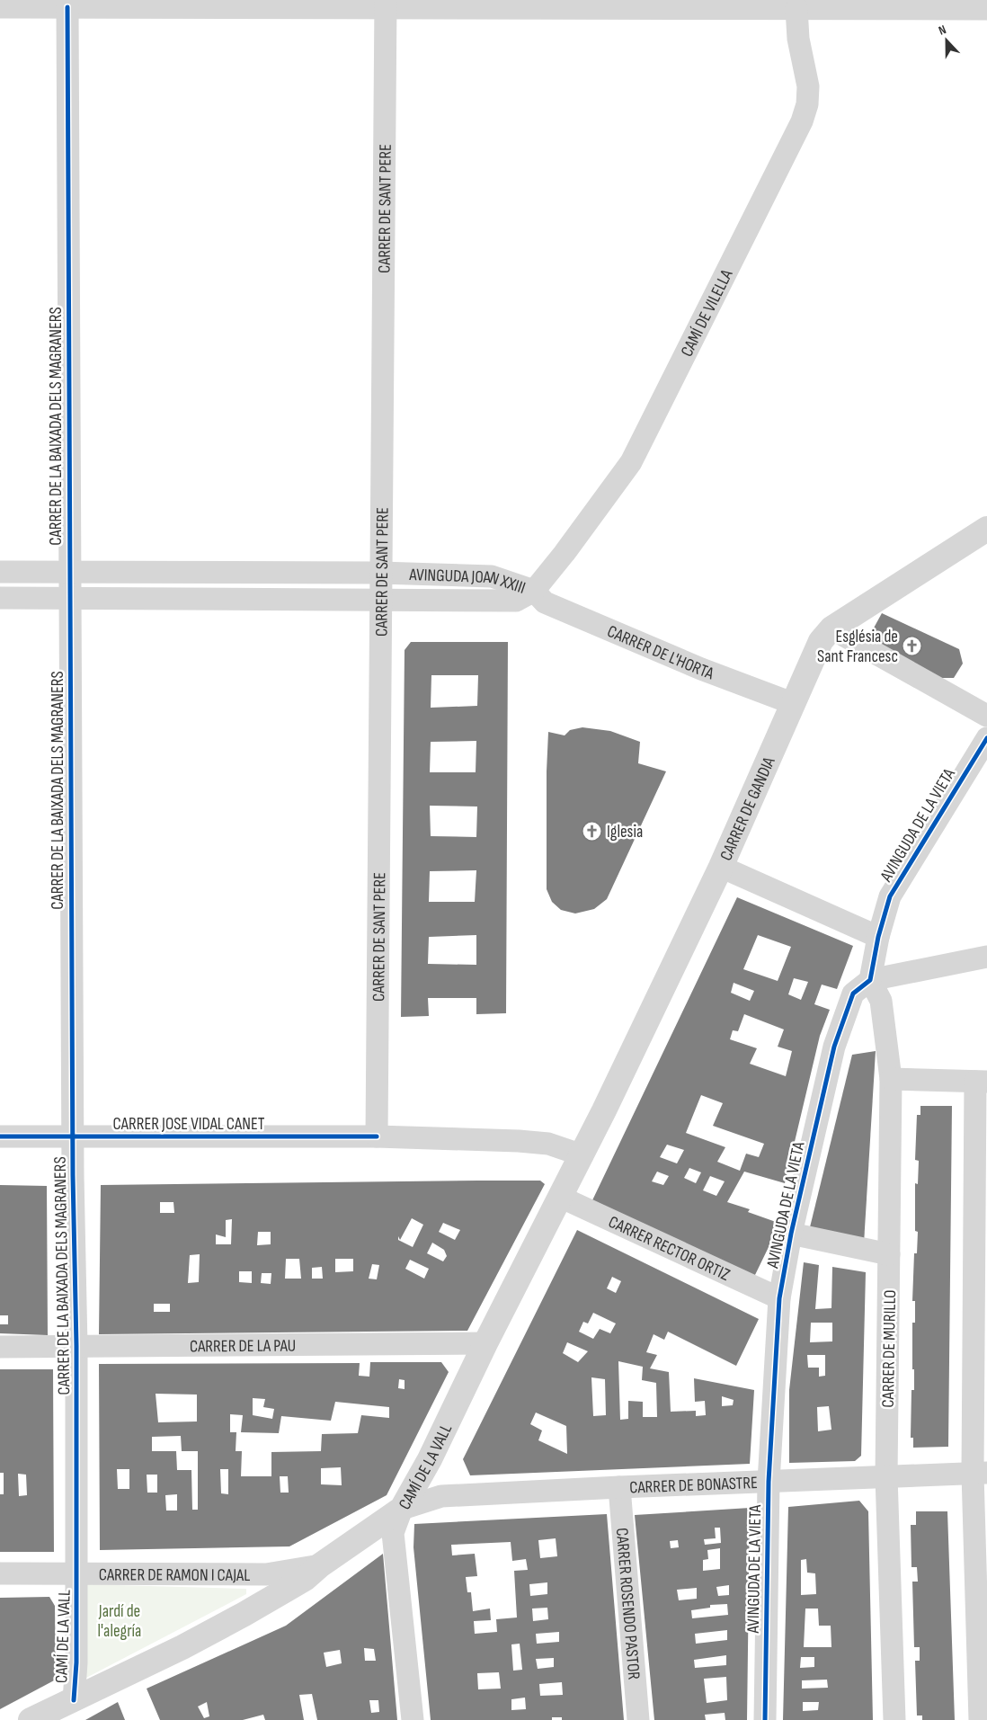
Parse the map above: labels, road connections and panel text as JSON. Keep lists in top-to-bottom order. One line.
{"streets":{"street":["CARRER DE SANT PERE","CAMÍ DE VILELLA","CARRER DE LA BAIXADA DELS MAGRANERS","AVINGUDA JOAN XXIII","CARRER DE L'HORTA","CARRER DE GANDIA","AVINGUDA DE LA VIETA","CARRER JOSE VIDAL CANET","CARRER RECTOR ORTIZ","CARRER DE LA PAU","CARRER DE MURILLO","CAMÍ DE LA VALL","CARRER DE BONASTRE","CARRER DE RAMON I CAJAL","CARRER ROSENDO PASTOR"]},"crossings":[["CARRER DE SANT PERE","AVINGUDA JOAN XXIII"],["CARRER DE SANT PERE","CARRER JOSE VIDAL CANET"],["CAMÍ DE VILELLA","AVINGUDA JOAN XXIII"],["CAMÍ DE VILELLA","CARRER DE L'HORTA"],["CARRER DE LA BAIXADA DELS MAGRANERS","AVINGUDA JOAN XXIII"],["CARRER DE LA BAIXADA DELS MAGRANERS","CARRER JOSE VIDAL CANET"],["CARRER DE LA BAIXADA DELS MAGRANERS","CARRER DE LA PAU"],["CARRER DE LA BAIXADA DELS MAGRANERS","CAMÍ DE LA VALL"],["CARRER DE LA BAIXADA DELS MAGRANERS","CARRER DE RAMON I CAJAL"],["AVINGUDA JOAN XXIII","CARRER DE L'HORTA"],["CARRER DE L'HORTA","CARRER DE GANDIA"],["CARRER DE GANDIA","CARRER JOSE VIDAL CANET"],["CARRER DE GANDIA","CAMÍ DE LA VALL"],["AVINGUDA DE LA VIETA","CARRER RECTOR ORTIZ"],["AVINGUDA DE LA VIETA","CARRER DE MURILLO"],["AVINGUDA DE LA VIETA","CARRER DE BONASTRE"],["CARRER JOSE VIDAL CANET","CAMÍ DE LA VALL"],["CARRER RECTOR ORTIZ","CAMÍ DE LA VALL"],["CARRER DE LA PAU","CAMÍ DE LA VALL"],["CARRER DE MURILLO","CARRER DE BONASTRE"],["CAMÍ DE LA VALL","CARRER DE BONASTRE"],["CAMÍ DE LA VALL","CARRER DE RAMON I CAJAL"],["CARRER DE BONASTRE","CARRER ROSENDO PASTOR"]],"parks":["Jardí de l'alegría"],"places":{"church":["Església de Sant Francesc","Iglesia"]},"north":"top"}
